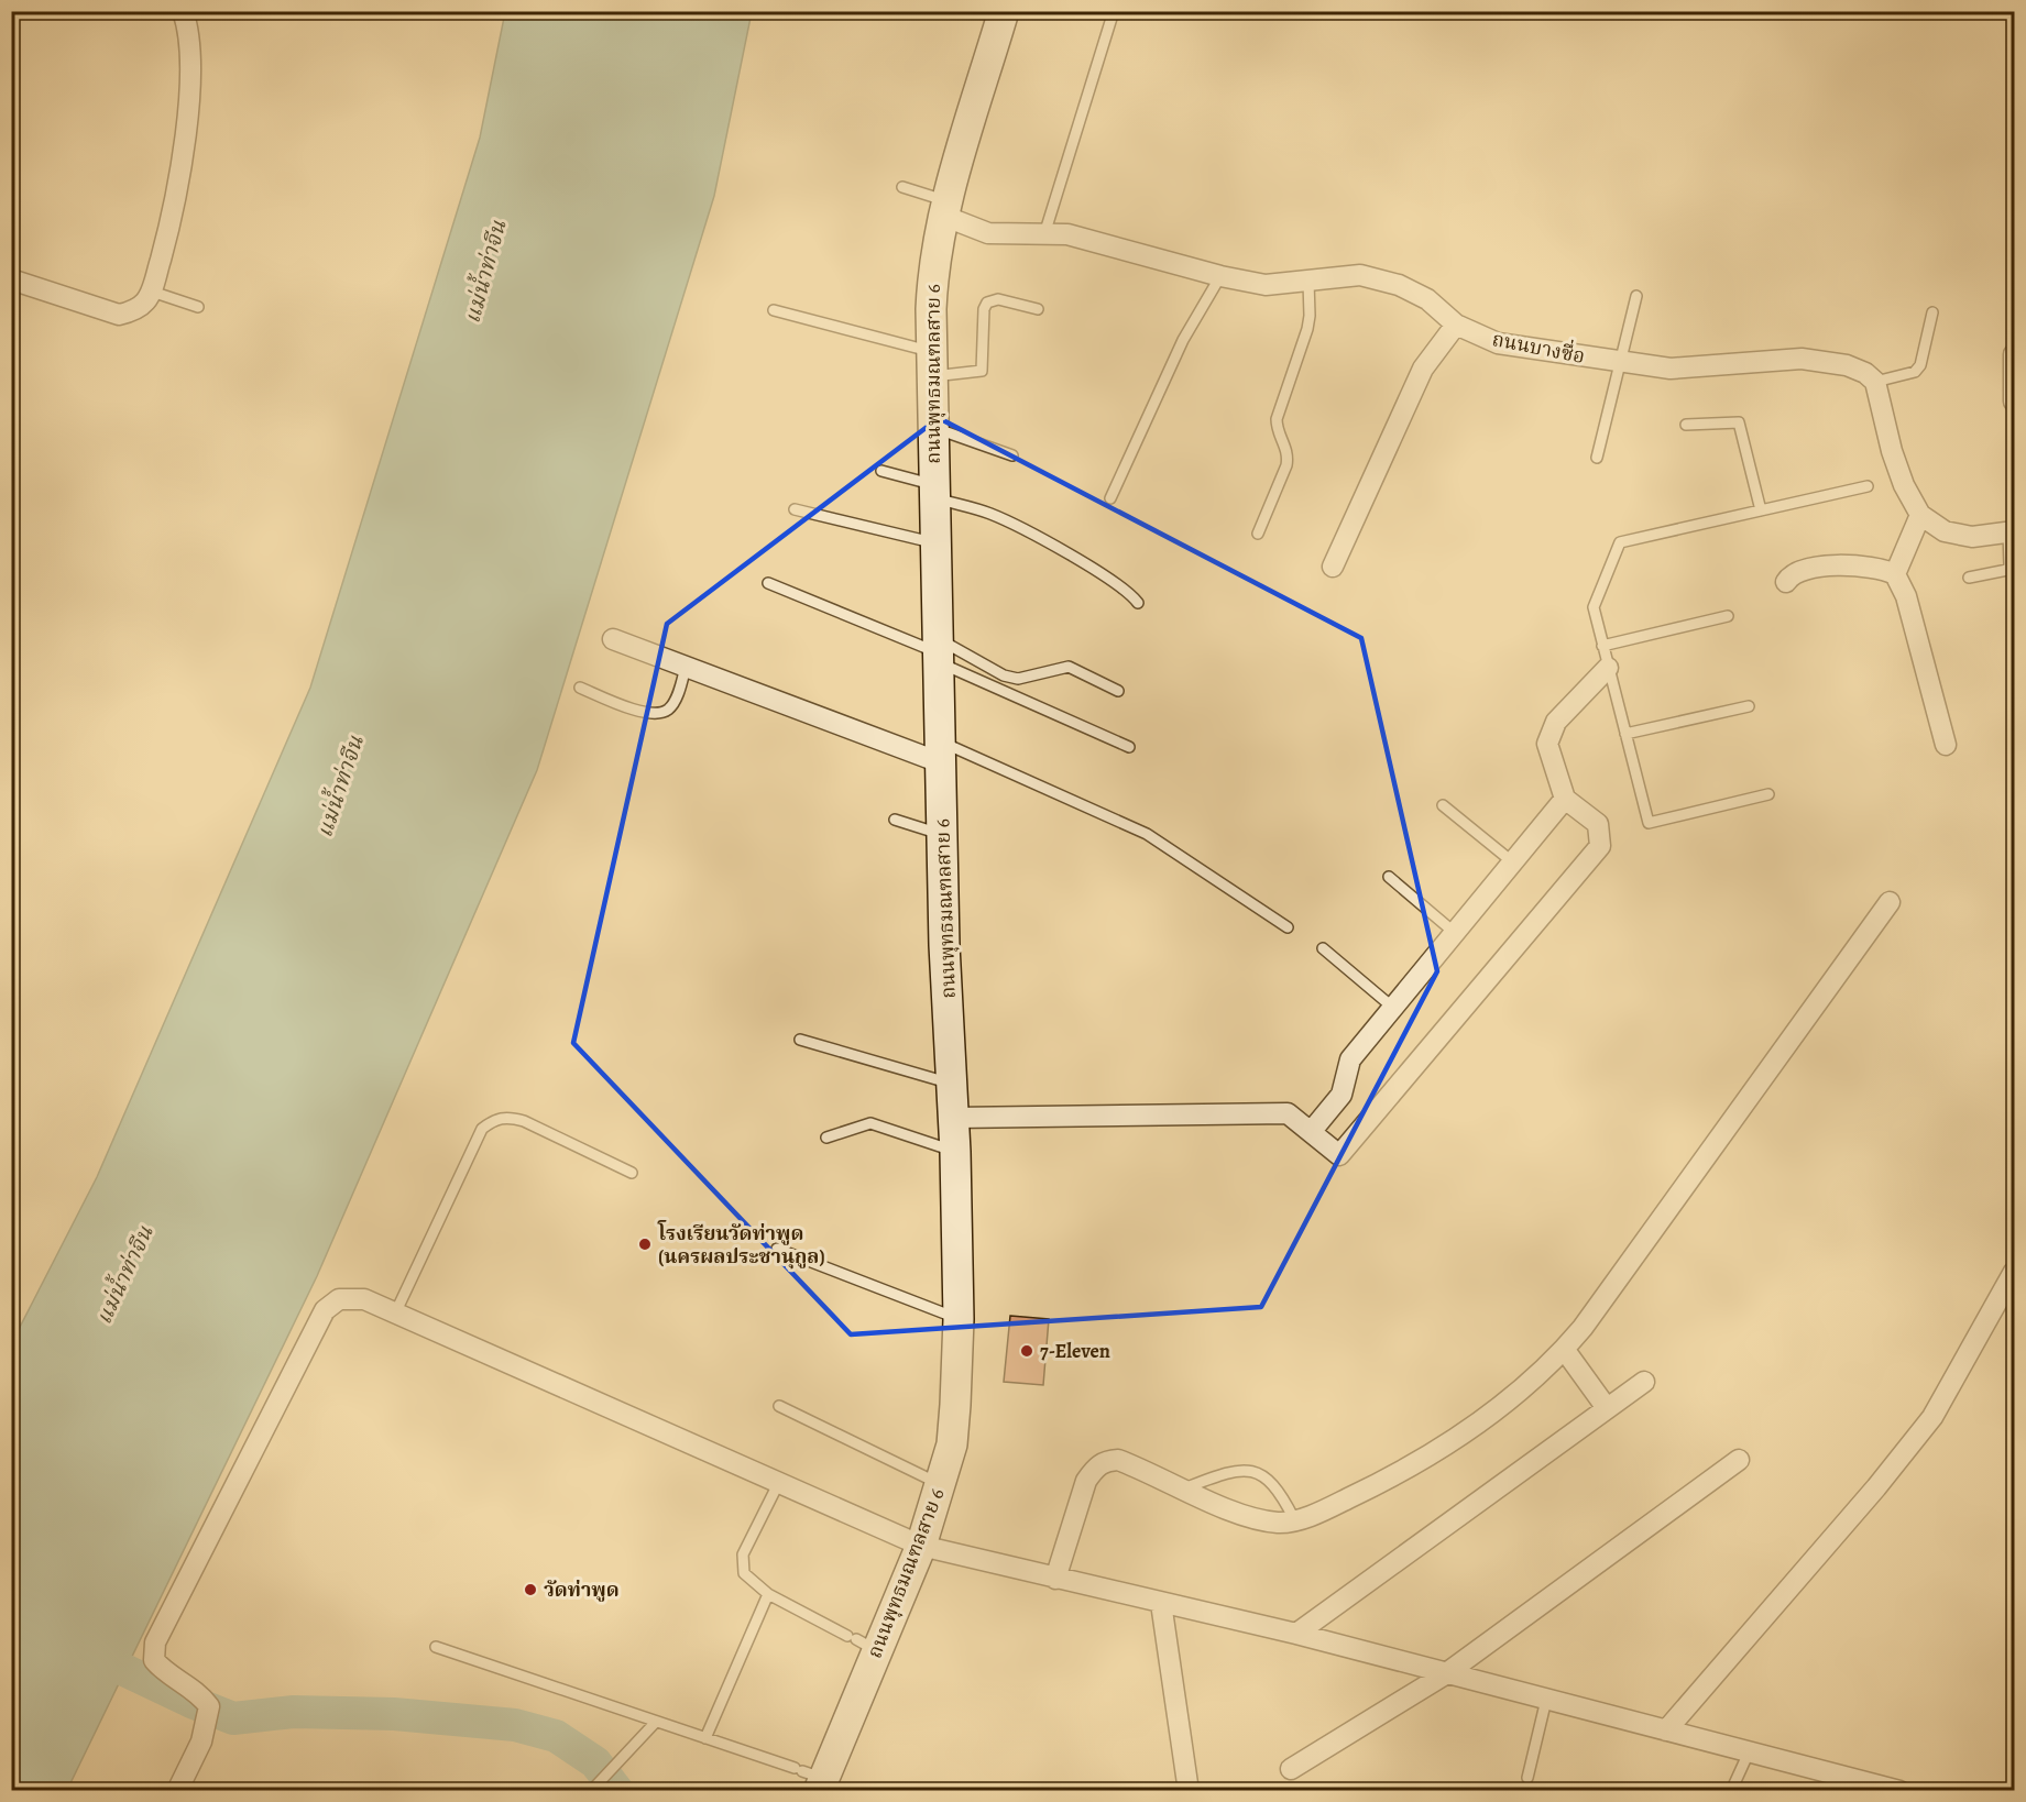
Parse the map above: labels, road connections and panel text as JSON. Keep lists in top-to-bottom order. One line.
{"streets":{"main road":["ถนนพุทธมณฑลสาย 6"],"street":["ถนนบางซื่อ"]},"crossings":[["ถนนบางซื่อ","ถนนพุทธมณฑลสาย 6"]],"water":["แม่น้ำท่าจีน"],"places":["โรงเรียนวัดท่าพูด (นครผลประชานุกูล)","7-Eleven","วัดท่าพูด"]}
